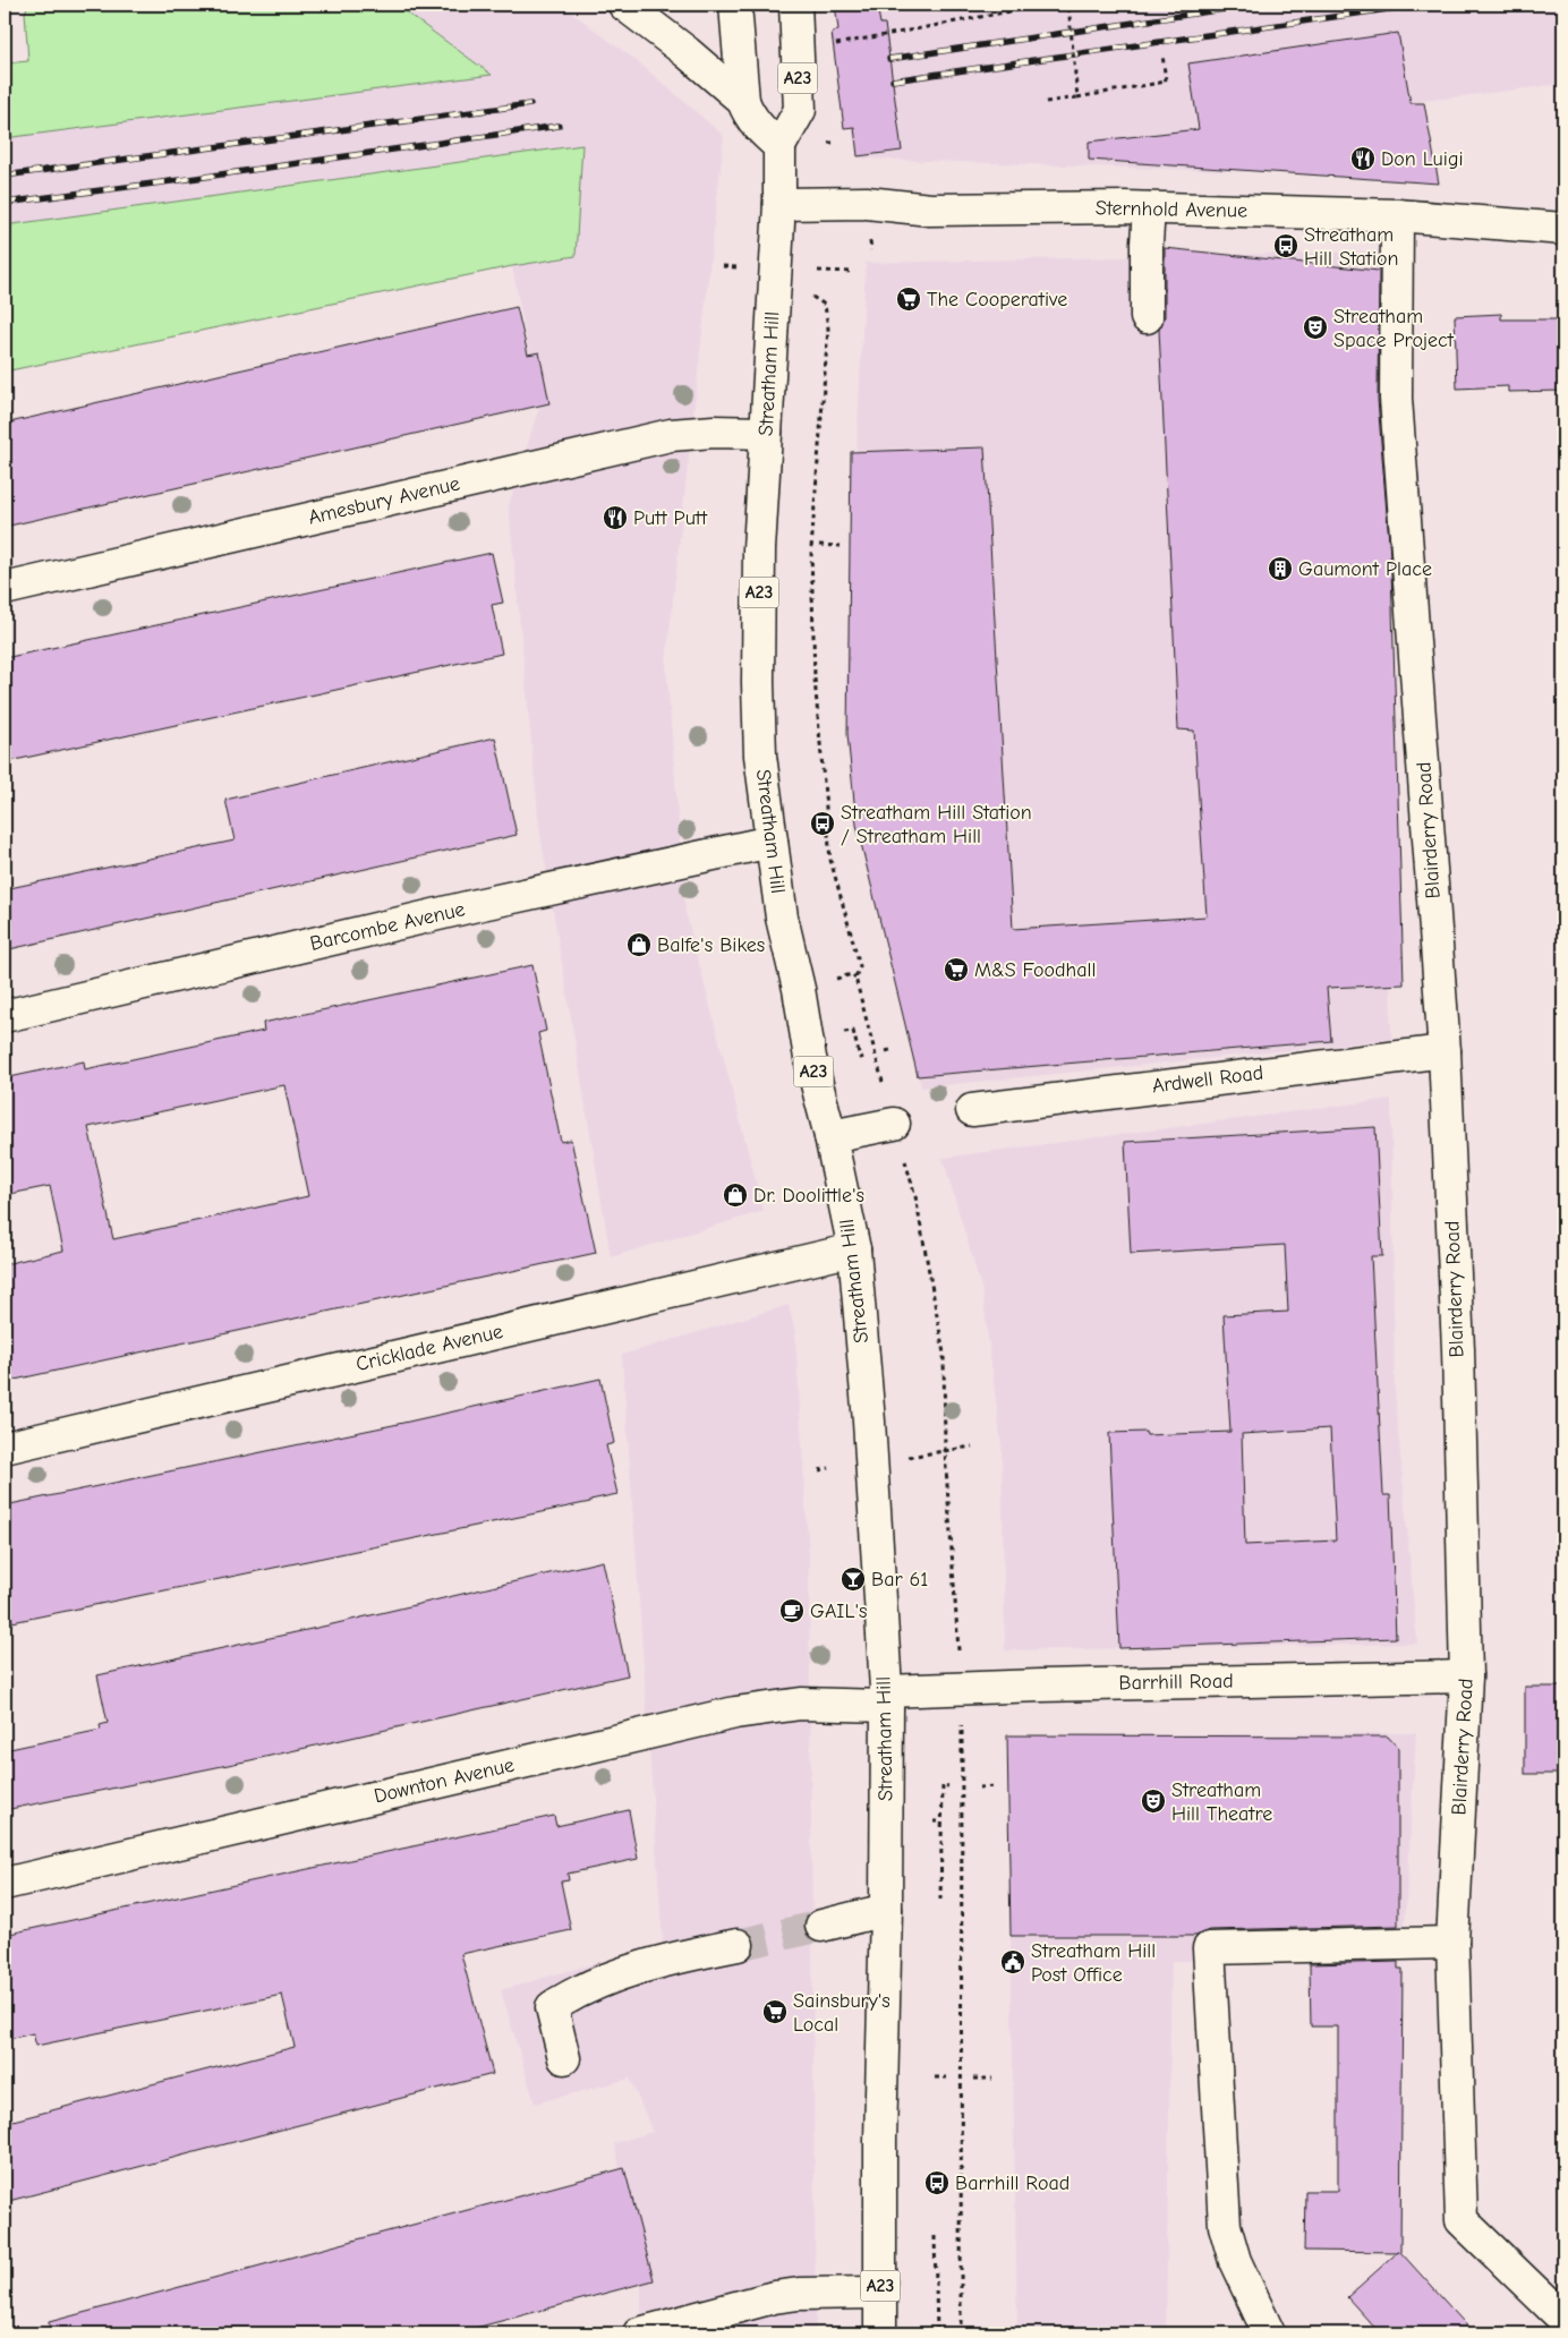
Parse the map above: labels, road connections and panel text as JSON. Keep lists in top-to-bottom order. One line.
{"streets":{"main road":["A23","Sternhold Avenue","Streatham Hill","Amesbury Avenue","Blairderry Road","Barcombe Avenue","Ardwell Road","Cricklade Avenue","Barrhill Road","Downton Avenue"]},"crossings":[["A23","Sternhold Avenue"],["A23","Streatham Hill"],["Sternhold Avenue","Streatham Hill"],["Sternhold Avenue","Blairderry Road"],["Streatham Hill","Amesbury Avenue"],["Streatham Hill","Barcombe Avenue"],["Streatham Hill","Cricklade Avenue"],["Streatham Hill","Barrhill Road"],["Streatham Hill","Downton Avenue"],["Blairderry Road","Ardwell Road"],["Blairderry Road","Barrhill Road"],["Barrhill Road","Downton Avenue"]],"places":{"restaurant":["Don Luigi","Putt Putt"],"bus stop":["Streatham Hill Station","Streatham Hill Station / Streatham Hill","Barrhill Road"],"supermarket":["The Cooperative","M&S Foodhall","Sainsbury's Local"],"theatre":["Streatham Space Project","Streatham Hill Theatre"],"building":["Gaumont Place"],"shop":["Balfe's Bikes","Dr. Doolittle's"],"bar":["Bar 61"],"cafe":["GAIL's"],"public building":["Streatham Hill Post Office"]}}
